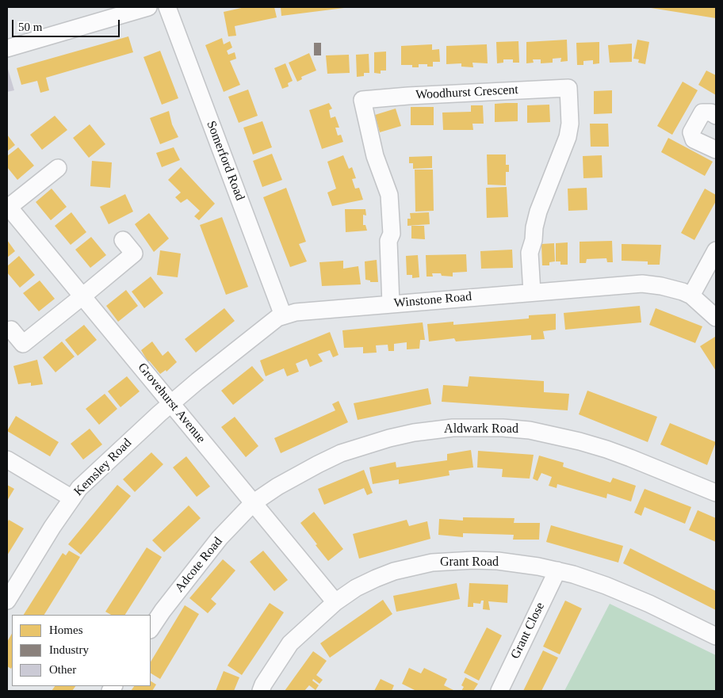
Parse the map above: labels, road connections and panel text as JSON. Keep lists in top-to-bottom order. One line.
{"streets":{"street":["Woodhurst Crescent","Somerford Road","Winstone Road","Grovehurst Avenue","Aldwark Road","Kemsley Road","Grant Road","Adcote Road","Grant Close"]},"crossings":[["Woodhurst Crescent","Winstone Road"],["Somerford Road","Winstone Road"],["Winstone Road","Grovehurst Avenue"],["Winstone Road","Kemsley Road"],["Grovehurst Avenue","Aldwark Road"],["Grovehurst Avenue","Kemsley Road"],["Grovehurst Avenue","Grant Road"],["Grovehurst Avenue","Adcote Road"],["Aldwark Road","Adcote Road"],["Grant Road","Grant Close"]],"legend":["Homes","Industry","Other"],"scale_bar":"50 m"}
